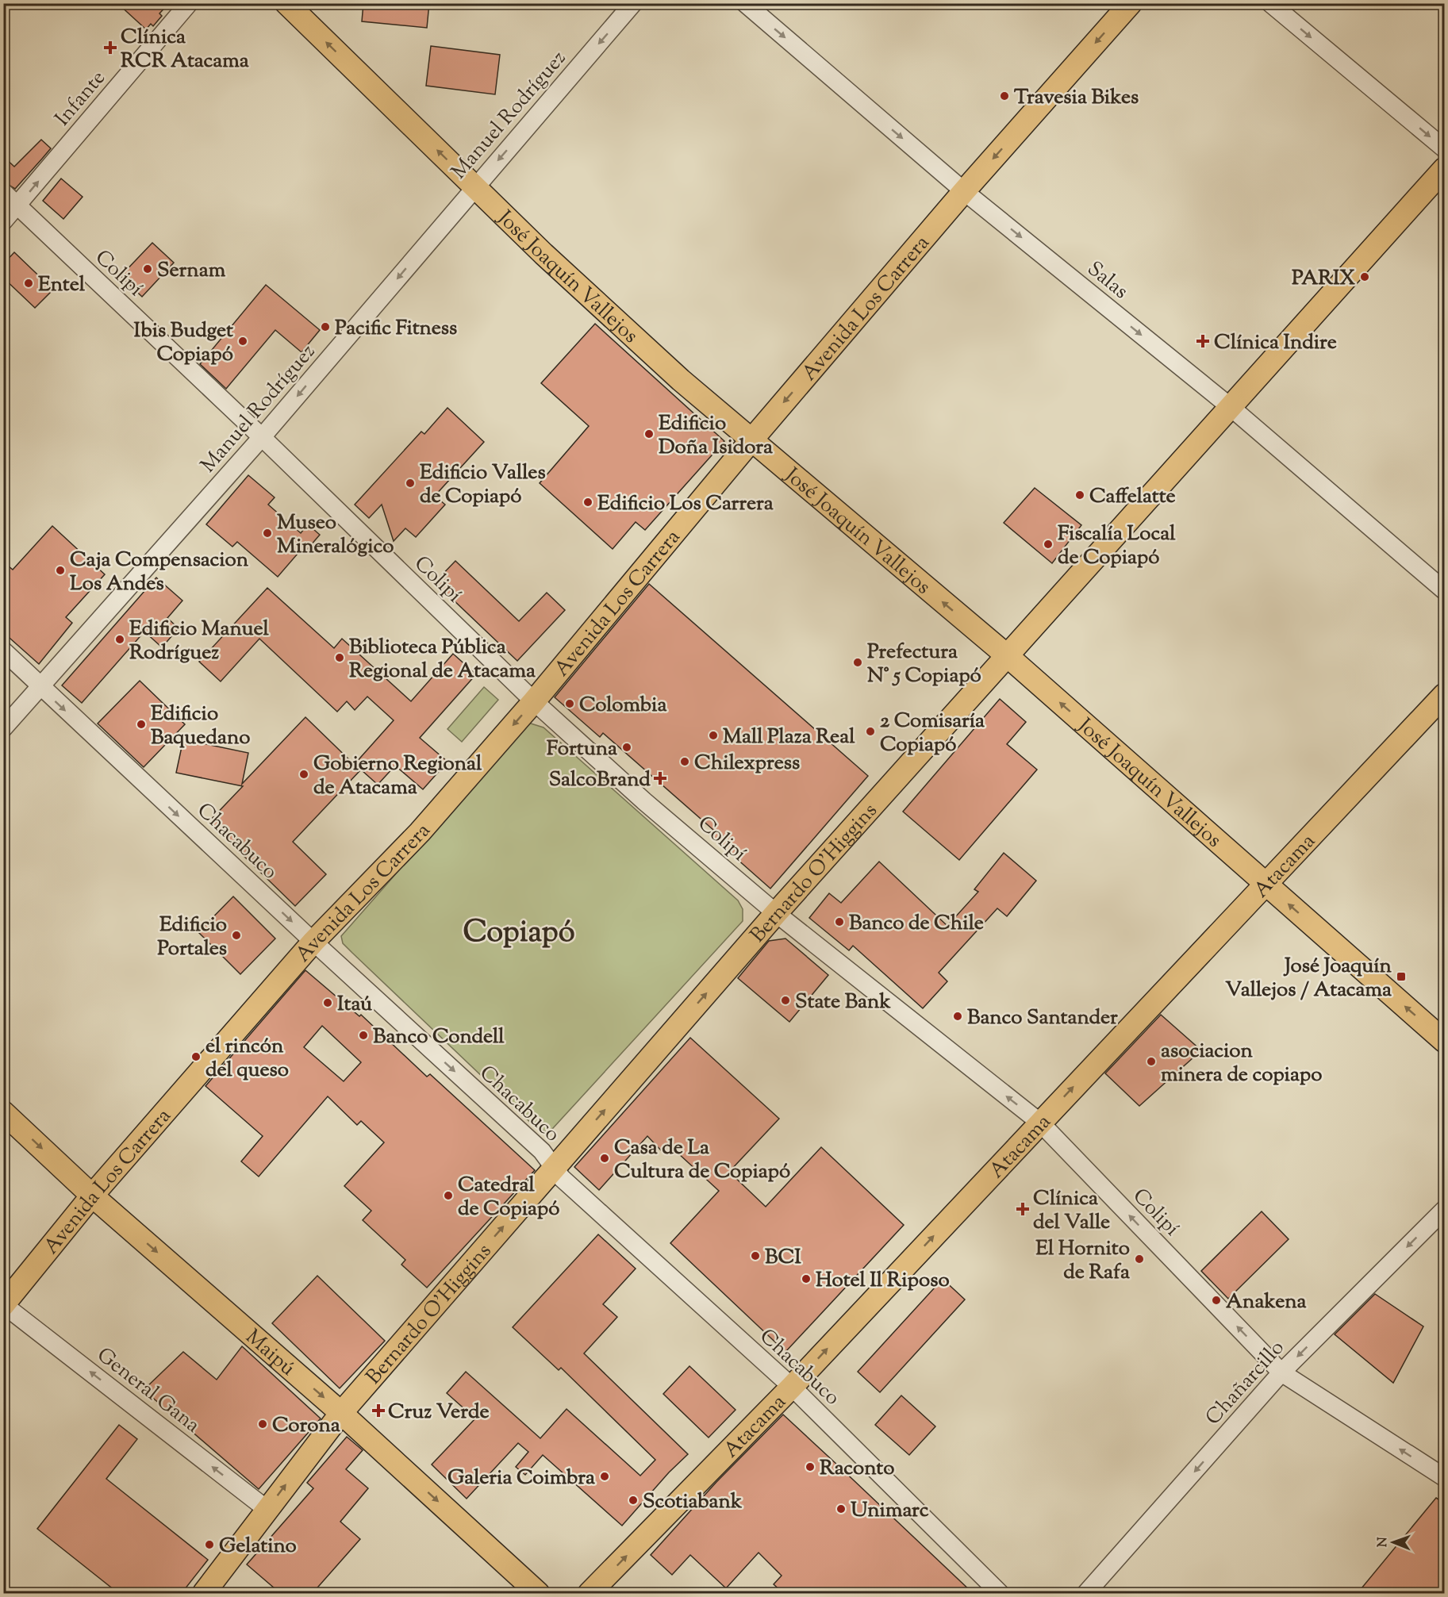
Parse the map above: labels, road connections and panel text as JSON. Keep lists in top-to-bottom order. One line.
{"streets":{"main road":["José Joaquín Vallejos","Avenida Los Carrera","Atacama","Bernardo O'Higgins","Maipú"],"street":["Infante","Manuel Rodríguez","Colipí","Salas","Chacabuco","Chañarcillo","General Gana"]},"crossings":[["Infante","Colipí"],["Manuel Rodríguez","Colipí"],["Manuel Rodríguez","José Joaquín Vallejos"],["Manuel Rodríguez","Chacabuco"],["Colipí","Avenida Los Carrera"],["Colipí","Atacama"],["Colipí","Bernardo O'Higgins"],["Colipí","Chañarcillo"],["José Joaquín Vallejos","Avenida Los Carrera"],["José Joaquín Vallejos","Atacama"],["José Joaquín Vallejos","Bernardo O'Higgins"],["Salas","Avenida Los Carrera"],["Salas","Bernardo O'Higgins"],["Avenida Los Carrera","Chacabuco"],["Avenida Los Carrera","Maipú"],["Avenida Los Carrera","General Gana"],["Chacabuco","Atacama"],["Chacabuco","Bernardo O'Higgins"],["Bernardo O'Higgins","Maipú"],["Bernardo O'Higgins","General Gana"]],"one_way":["Infante","Manuel Rodríguez","Colipí","José Joaquín Vallejos","Salas","Avenida Los Carrera","Chacabuco","Atacama","Bernardo O'Higgins","Maipú","Chañarcillo","General Gana"],"districts":["Copiapó"],"places":{"health":["Clínica RCR Atacama","Clínica Indire","SalcoBrand","Clínica del Valle","Cruz Verde"],"other":["Travesia Bikes","Sernam","PARIX","Entel","Pacific Fitness","Ibis Budget Copiapó","Edificio Doña Isidora","Edificio Valles de Copiapó","Caffelatte","Edificio Los Carrera","Museo Mineralógico","Fiscalía Local de Copiapó","Caja Compensacion Los Andes","Edificio Manuel Rodríguez","Biblioteca Pública Regional de Atacama","Prefectura N° 5 Copiapó","Colombia","Edificio Baquedano","2 Comisaría Copiapó","Mall Plaza Real","Fortuna","Chilexpress","Gobierno Regional de Atacama","Banco de Chile","Edificio Portales","State Bank","Itaú","Banco Santander","Banco Condell","el rincón del queso","asociacion minera de copiapo","Casa de La Cultura de Copiapó","Catedral de Copiapó","BCI","El Hornito de Rafa","Hotel Il Riposo","Anakena","Corona","Raconto","Galeria Coimbra","Scotiabank","Unimarc","Gelatino"],"transit":["José Joaquín Vallejos / Atacama"]},"north":"left"}
